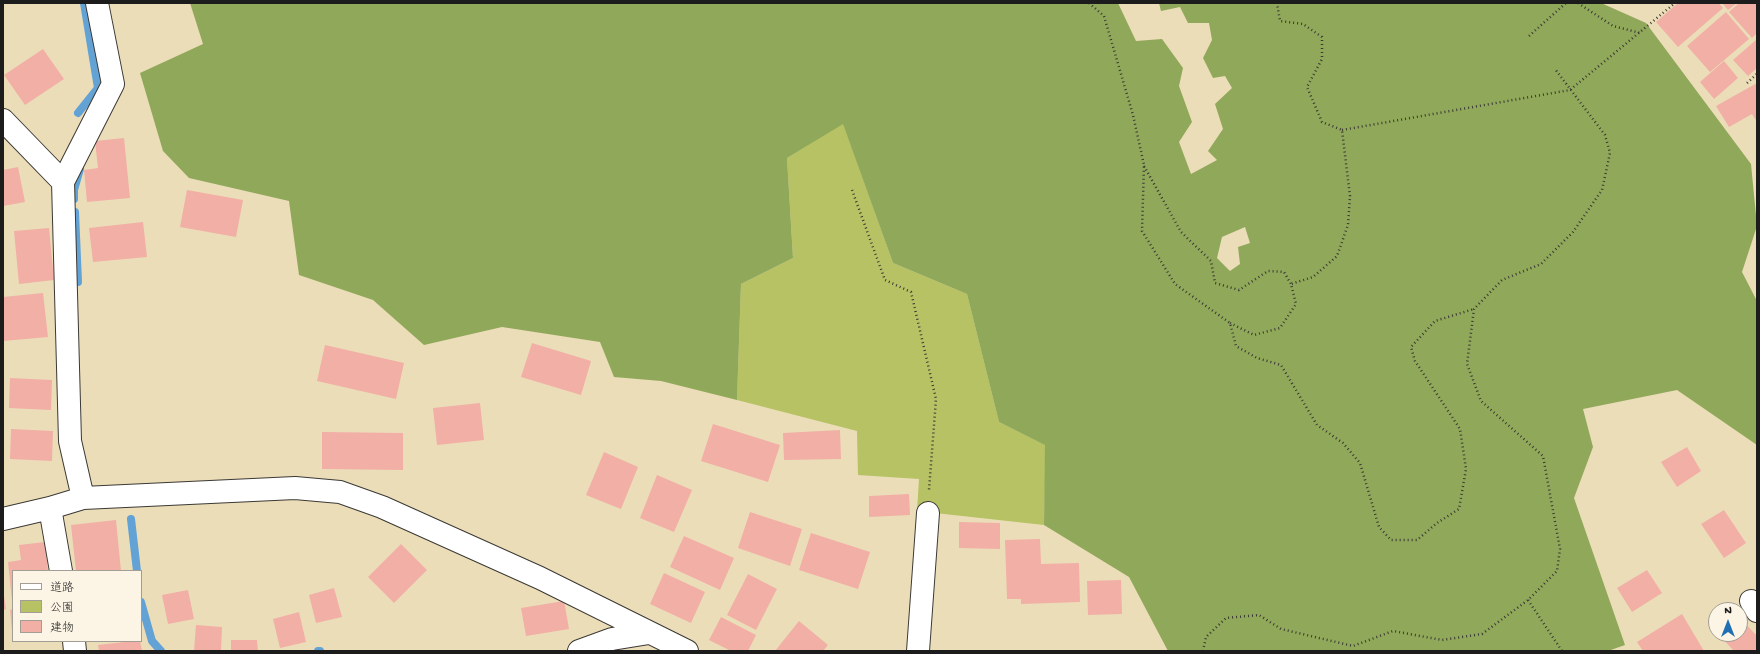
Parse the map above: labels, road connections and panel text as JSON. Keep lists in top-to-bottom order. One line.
{"legend":["道路","公園","建物"],"north":"top"}
